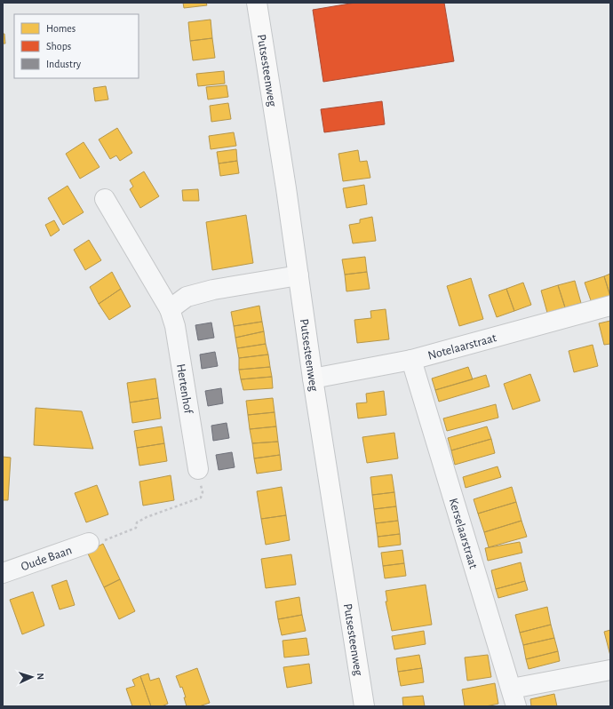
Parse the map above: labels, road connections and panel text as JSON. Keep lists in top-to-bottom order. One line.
{"streets":{"main road":["Putsesteenweg"],"street":["Notelaarstraat","Hertenhof","Kerselaarstraat","Oude Baan"]},"crossings":[["Putsesteenweg","Notelaarstraat"],["Notelaarstraat","Kerselaarstraat"]],"legend":["Homes","Shops","Industry"],"north":"right"}
